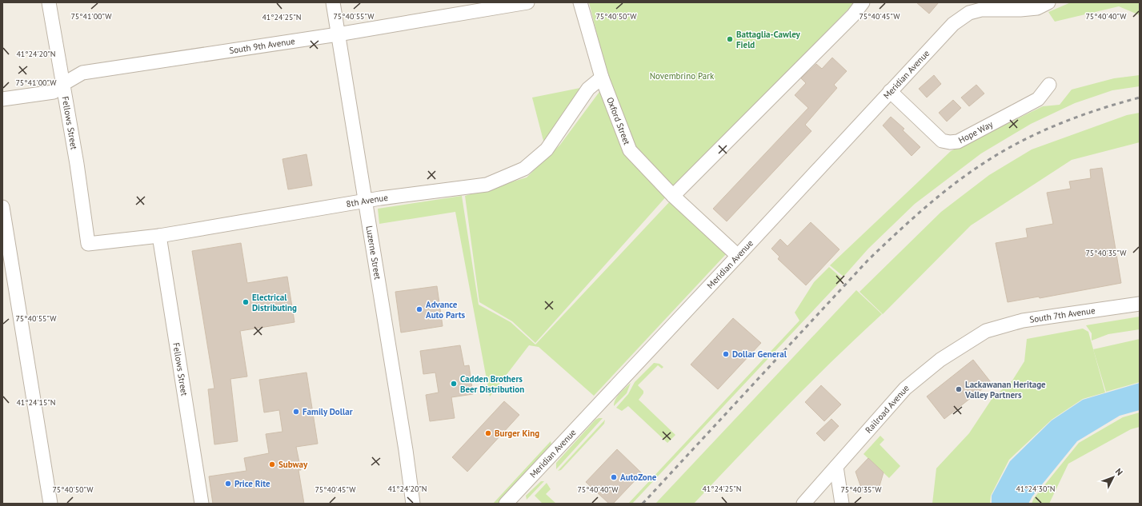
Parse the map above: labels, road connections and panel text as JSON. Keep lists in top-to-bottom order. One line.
{"streets":{"street":["South 9th Avenue","Meridian Avenue","Oxford Street","Fellows Street","Hope Way","8th Avenue","Luzerne Street","South 7th Avenue","Railroad Avenue"]},"crossings":[["South 9th Avenue","Fellows Street"],["South 9th Avenue","Luzerne Street"],["Meridian Avenue","Oxford Street"],["Meridian Avenue","Hope Way"],["Oxford Street","8th Avenue"],["Fellows Street","8th Avenue"],["8th Avenue","Luzerne Street"],["South 7th Avenue","Railroad Avenue"]],"parks":["Novembrino Park"],"places":["Battaglia-Cawley Field","Electrical Distributing","Advance Auto Parts","Dollar General","Cadden Brothers Beer Distribution","Lackawanan Heritage Valley Partners","Family Dollar","Burger King","Subway","AutoZone","Price Rite"],"north":"top right","coordinates":["75°41'00\"W","75°40'55\"W","75°40'50\"W","75°40'45\"W","75°40'40\"W","41°24'25\"N","41°24'20\"N","75°40'35\"W","41°24'15\"N","41°24'30\"N"]}
